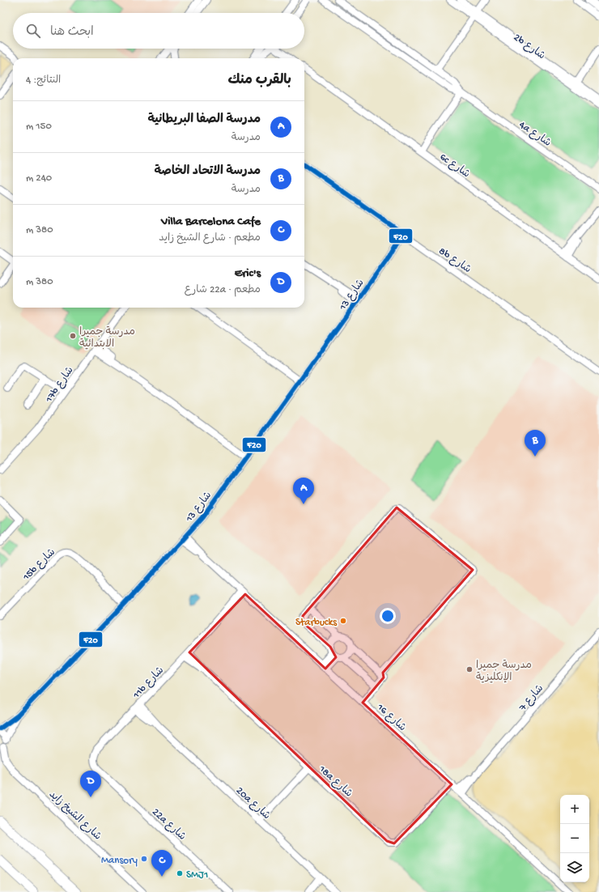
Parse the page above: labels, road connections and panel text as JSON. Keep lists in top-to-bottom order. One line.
{"streets":{"street":["2b شارع","4a شارع","6c شارع","8b شارع","شارع 13","17b شارع","15b شارع","11b شارع","شارع 7","شارع 16","18a شارع","20a شارع","شارع الشيخ زايد","22a شارع"]},"crossings":[["8b شارع","شارع 13"],["شارع 13","15b شارع"],["شارع 13","شارع 16"],["شارع 13","شارع الشيخ زايد"],["11b شارع","شارع 16"],["11b شارع","18a شارع"],["11b شارع","20a شارع"],["11b شارع","22a شارع"],["شارع 7","شارع 16"],["شارع 16","18a شارع"]],"places":["مدرسة جميرا الابتدائية","Starbucks","مدرسة جميرا الإنكليزية","Mansory","SMJ1"],"lines":["transit line F20"],"page":{"search":"ابحث هنا","heading":["بالقرب منك","النتائج: 4"],"list":[{"mark":"A","name":"مدرسة الصفا البريطانية","note":"مدرسة","value":"150 m"},{"mark":"B","name":"مدرسة الاتحاد الخاصة","note":"مدرسة","value":"240 m"},{"mark":"C","name":"Villa Barcelona Cafe","note":"مطعم · شارع الشيخ زايد","value":"380 m"},{"mark":"D","name":"Eric's","note":"مطعم · 22a شارع","value":"380 m"}],"pins":["B","A","D","C"],"map_buttons":["+","−"]}}
